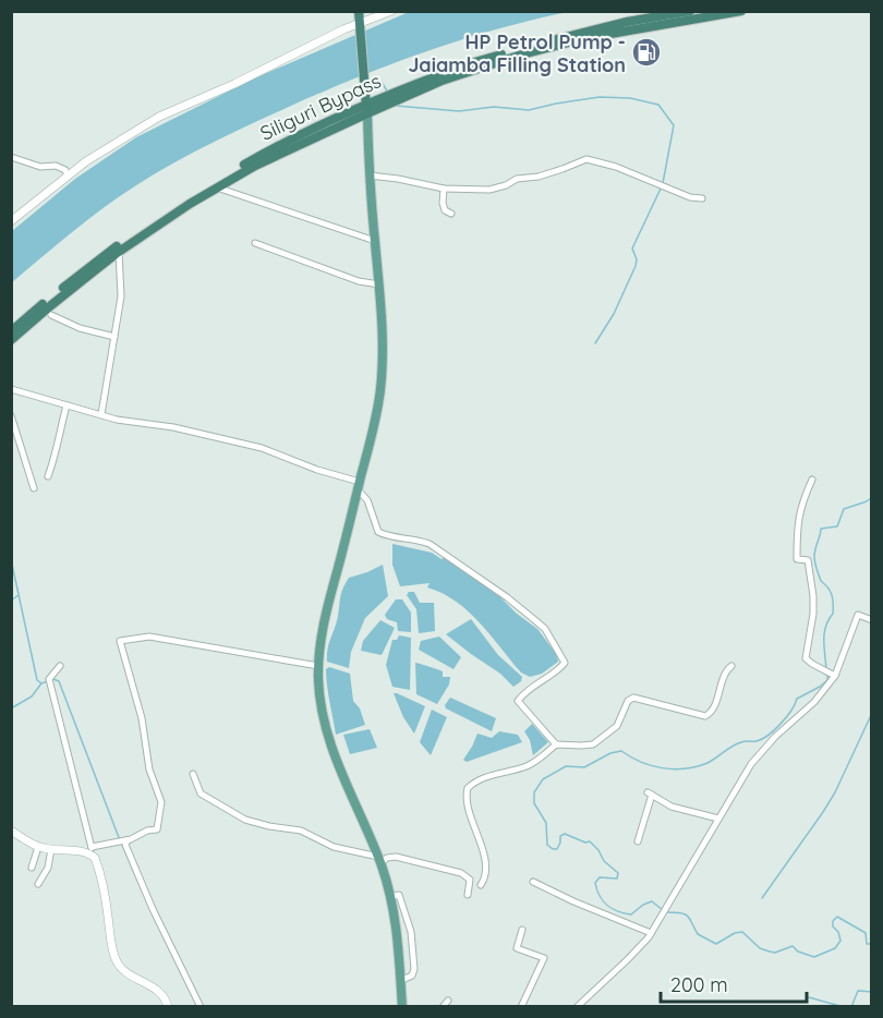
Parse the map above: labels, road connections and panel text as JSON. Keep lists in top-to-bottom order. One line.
{"streets":{"highway":["Siliguri Bypass"]},"places":{"fuel station":["HP Petrol Pump - Jaiamba Filling Station"]},"scale_bar":"200 m"}
